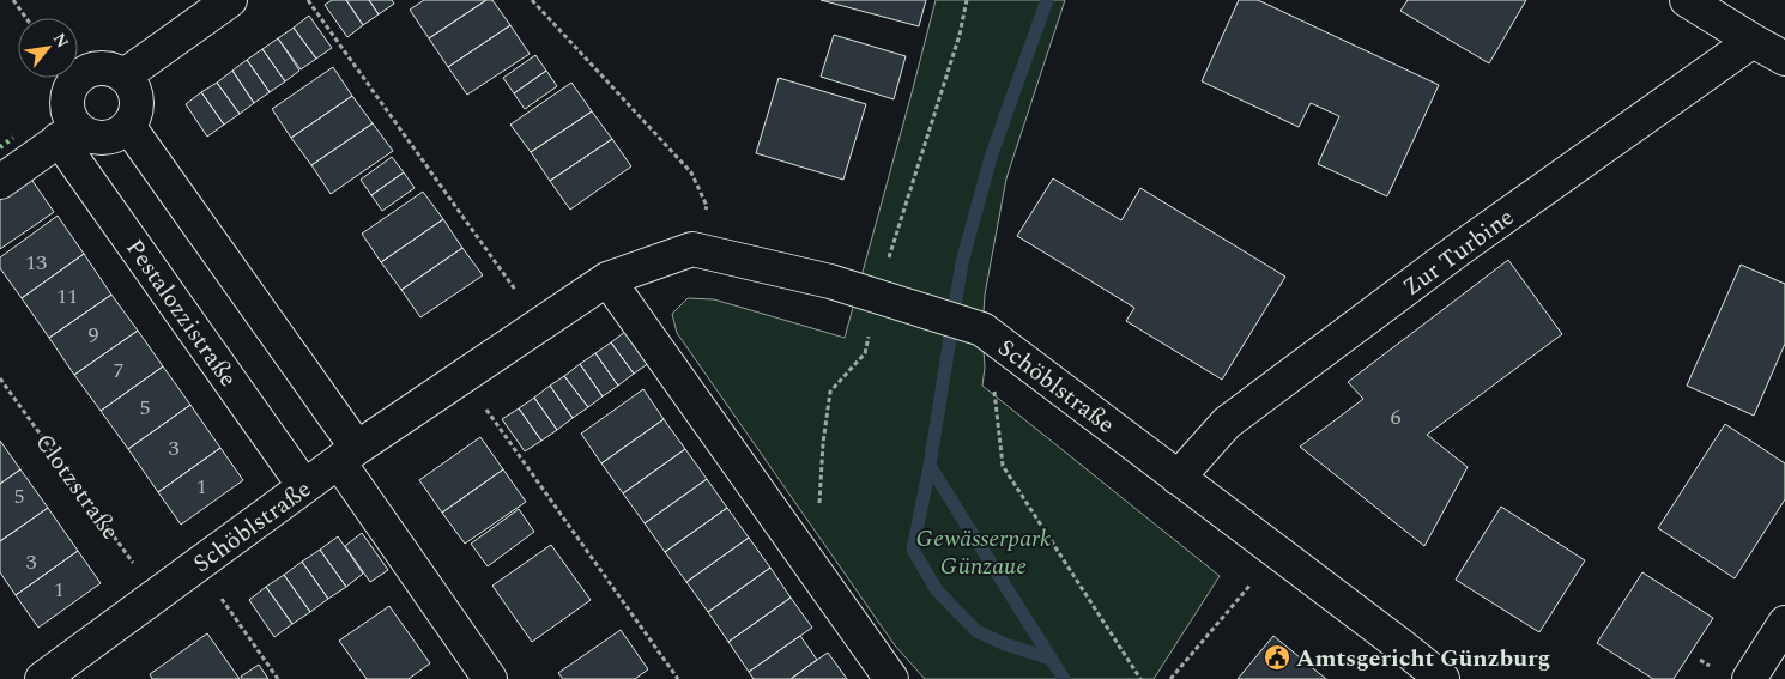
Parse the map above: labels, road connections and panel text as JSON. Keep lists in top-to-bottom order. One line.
{"streets":{"street":["Zur Turbine","Pestalozzistraße","Schöblstraße"],"path":["Clotzstraße"]},"crossings":[["Zur Turbine","Schöblstraße"],["Pestalozzistraße","Schöblstraße"],["Schöblstraße","Clotzstraße"]],"parks":["Gewässerpark Günzaue"],"places":{"public building":["Amtsgericht Günzburg"]},"house_numbers":["13","11","9","7","5","6","3","1","5","3","1"],"north":"top right"}
